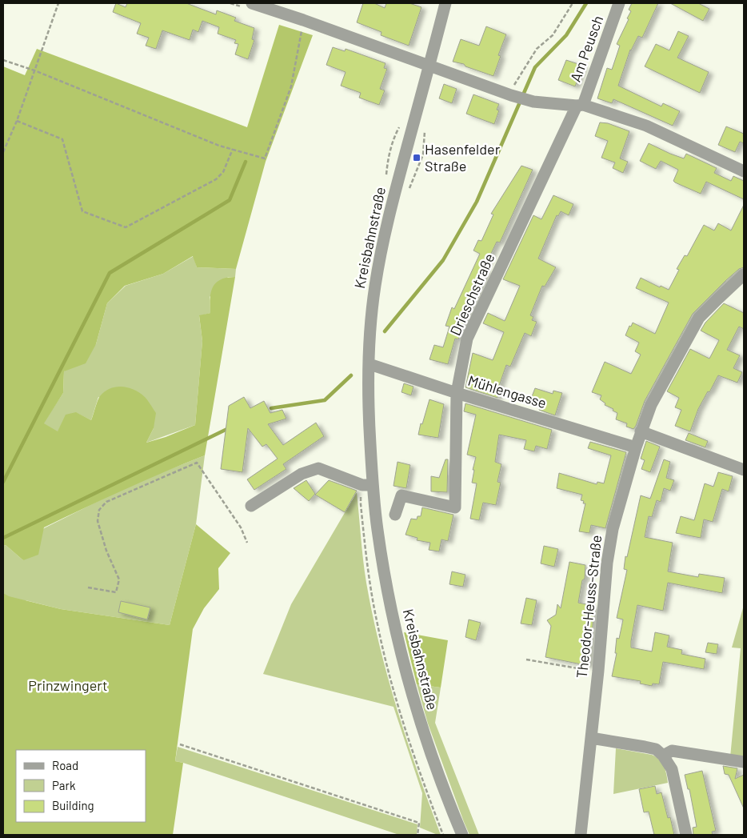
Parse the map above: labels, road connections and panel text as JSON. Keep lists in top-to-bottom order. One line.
{"streets":{"street":["Am Peusch","Kreisbahnstraße","Drieschstraße","Mühlengasse","Theodor-Heuss-Straße"]},"crossings":[["Am Peusch","Drieschstraße"],["Kreisbahnstraße","Mühlengasse"],["Drieschstraße","Mühlengasse"],["Mühlengasse","Theodor-Heuss-Straße"]],"parks":["Prinzwingert"],"places":{"transit":["Hasenfelder Straße"]},"legend":["Road","Park","Building"]}
